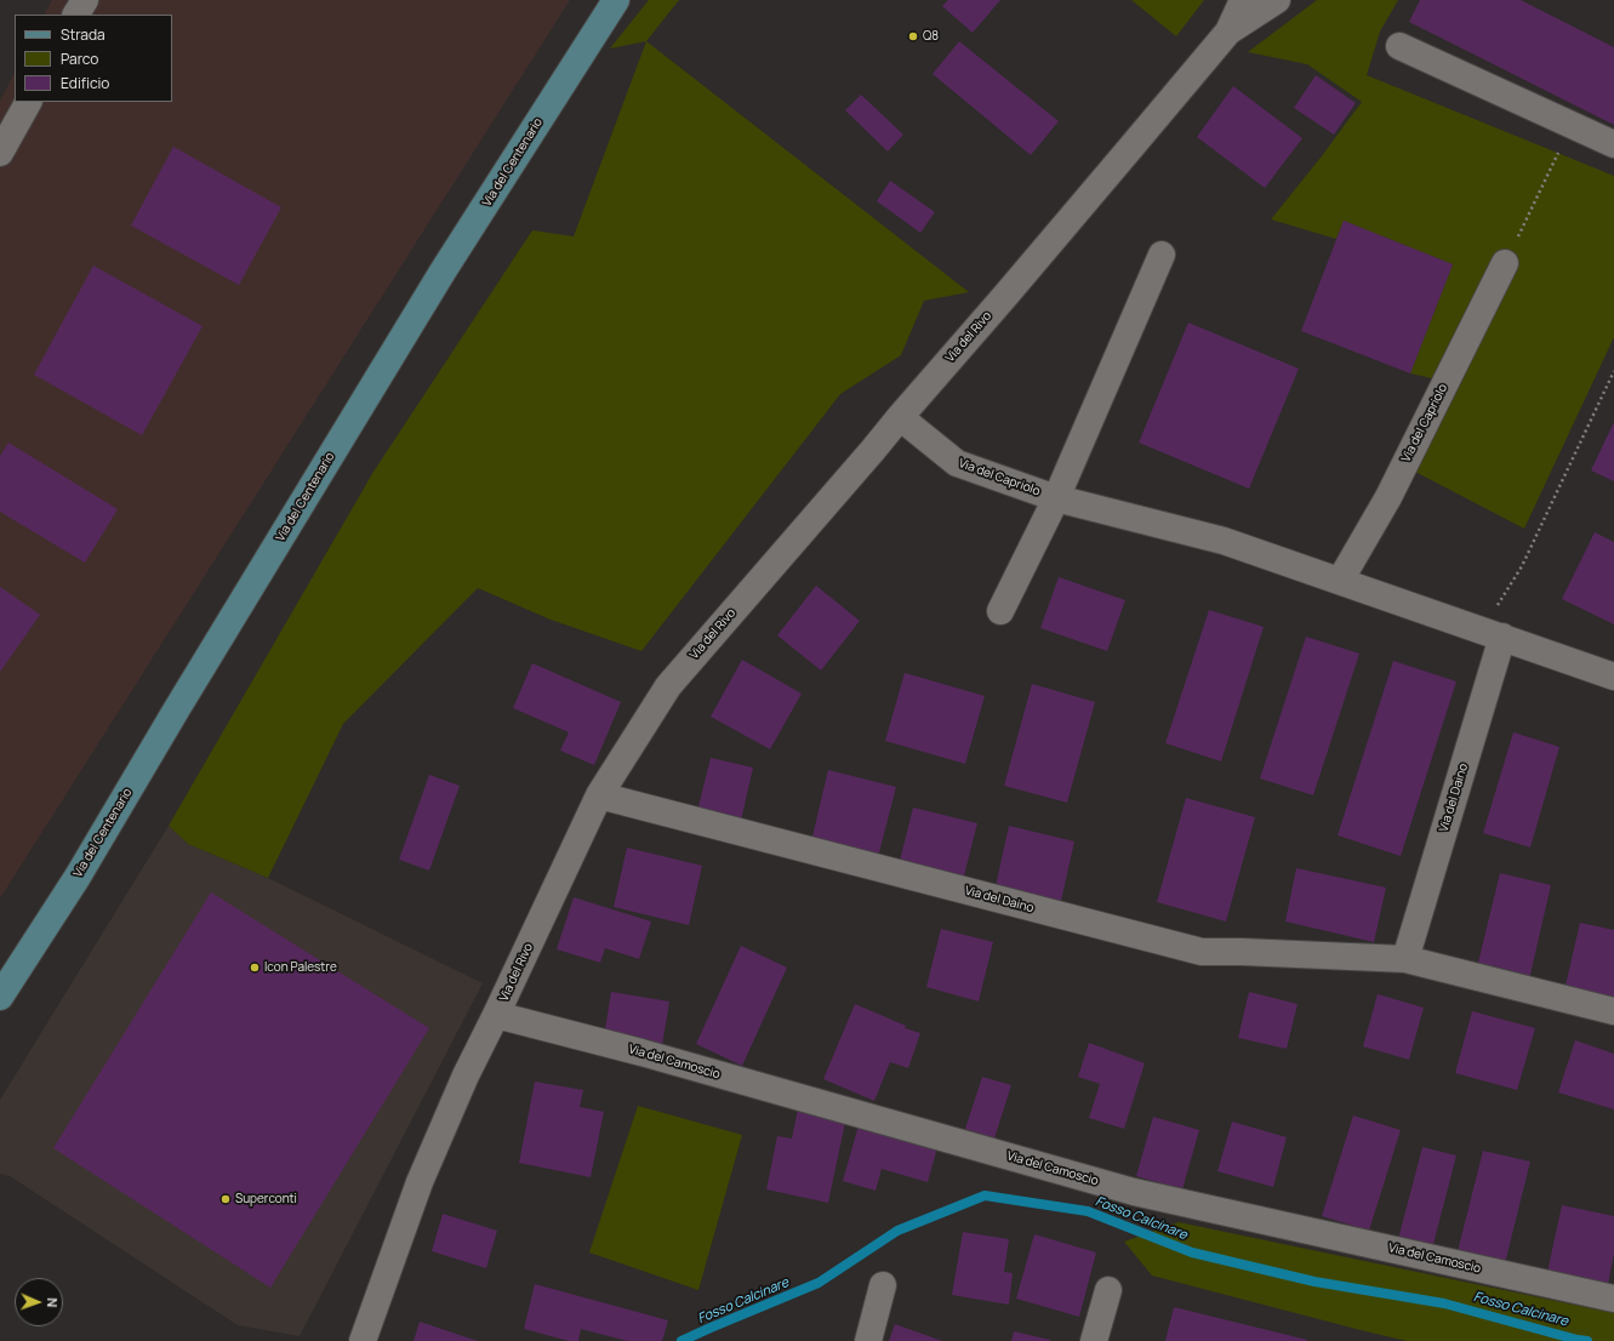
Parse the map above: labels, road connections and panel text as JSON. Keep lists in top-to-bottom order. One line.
{"streets":{"street":["Via del Centenario","Via del Rivo","Via del Capriolo","Via del Daino","Via del Camoscio"]},"crossings":[["Via del Rivo","Via del Capriolo"],["Via del Rivo","Via del Daino"],["Via del Rivo","Via del Camoscio"],["Via del Capriolo","Via del Daino"]],"water":["Fosso Calcinare"],"places":["Q8","Icon Palestre","Superconti"],"legend":["Strada","Parco","Edificio"],"north":"right"}
